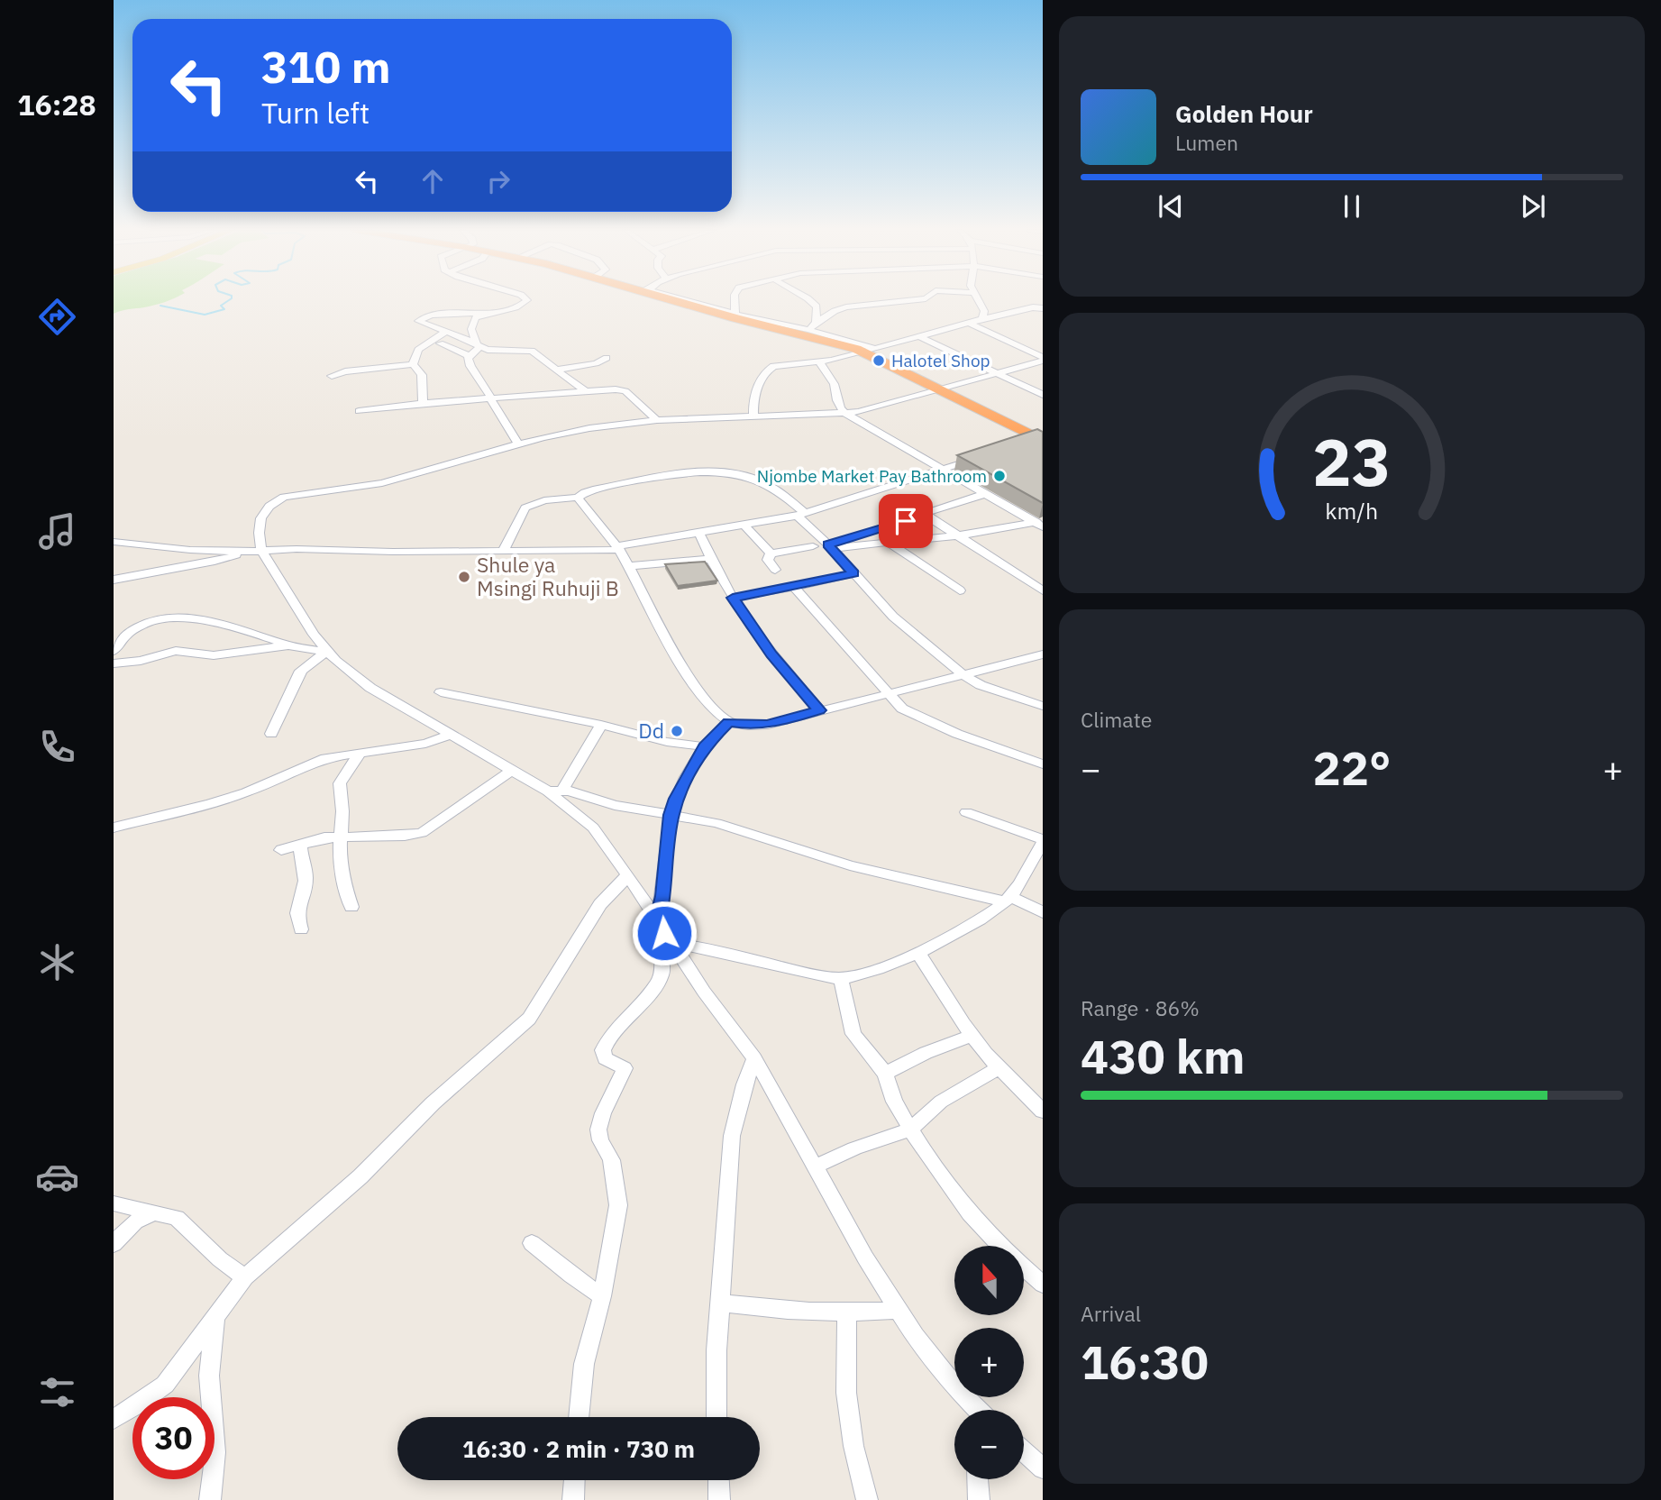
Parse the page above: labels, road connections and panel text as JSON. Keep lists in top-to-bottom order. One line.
{"places":["Halotel Shop","Njombe Market Pay Bathroom","Shule ya Msingi Ruhuji B","Dd"],"north":"top","page":{"tabs":"16:28","turn":["310 m","Turn left"],"song":["Golden Hour","Lumen"],"tile":["Climate",["Range · 86%","430 km"],["Arrival","16:30"]],"heat":["−","22°","+"],"map_buttons":["+","−"],"limit":"30","trip":"16:30 · 2 min · 730 m","gauge":["23","km/h"]}}
